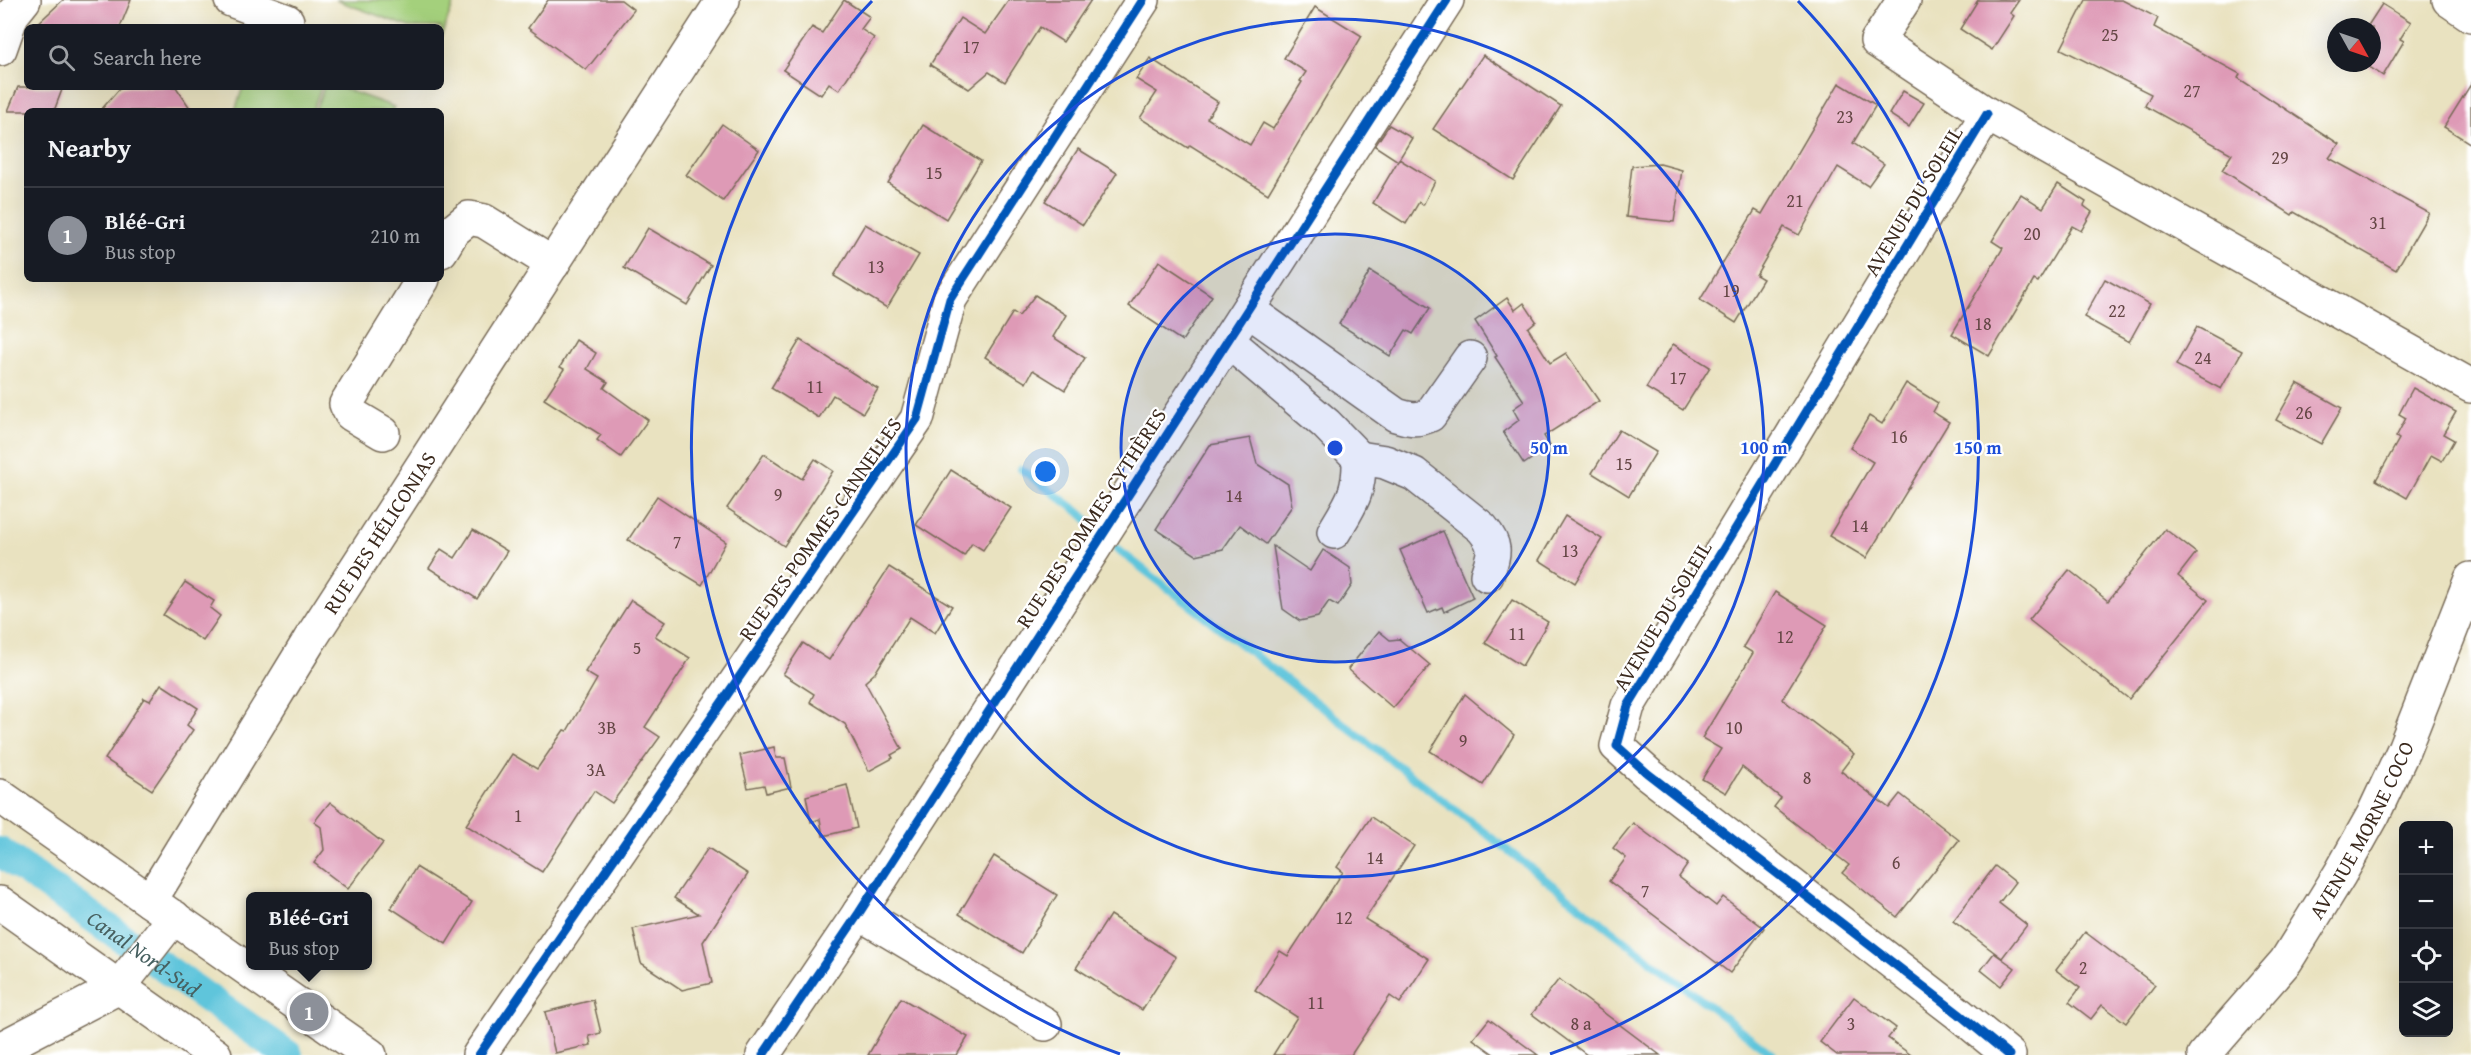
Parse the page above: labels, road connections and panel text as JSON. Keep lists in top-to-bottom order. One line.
{"streets":{"street":["AVENUE DU SOLEIL","RUE DES POMMES CYTHÈRES","RUE DES POMMES CANNELLES","RUE DES HÉLICONIAS","AVENUE MORNE COCO"]},"water":["Canal Nord-Sud"],"house_numbers":["25","17","27","23","29","15","21","31","20","13","19","22","18","24","17","11","26","16","15","9","14","14","7","13","11","12","5","3B","10","9","3A","8","1","14","6","7","12","2","11","8 a","3"],"north":"bottom right","page":{"search":"Search here","heading":"Nearby","list":[{"mark":"1","name":"Bléé-Gri","note":"Bus stop","value":"210 m"}],"map_buttons":["+","−"],"popup":["Bléé-Gri","Bus stop"],"pins":"1"},"rings":["50 m","100 m","150 m"]}
